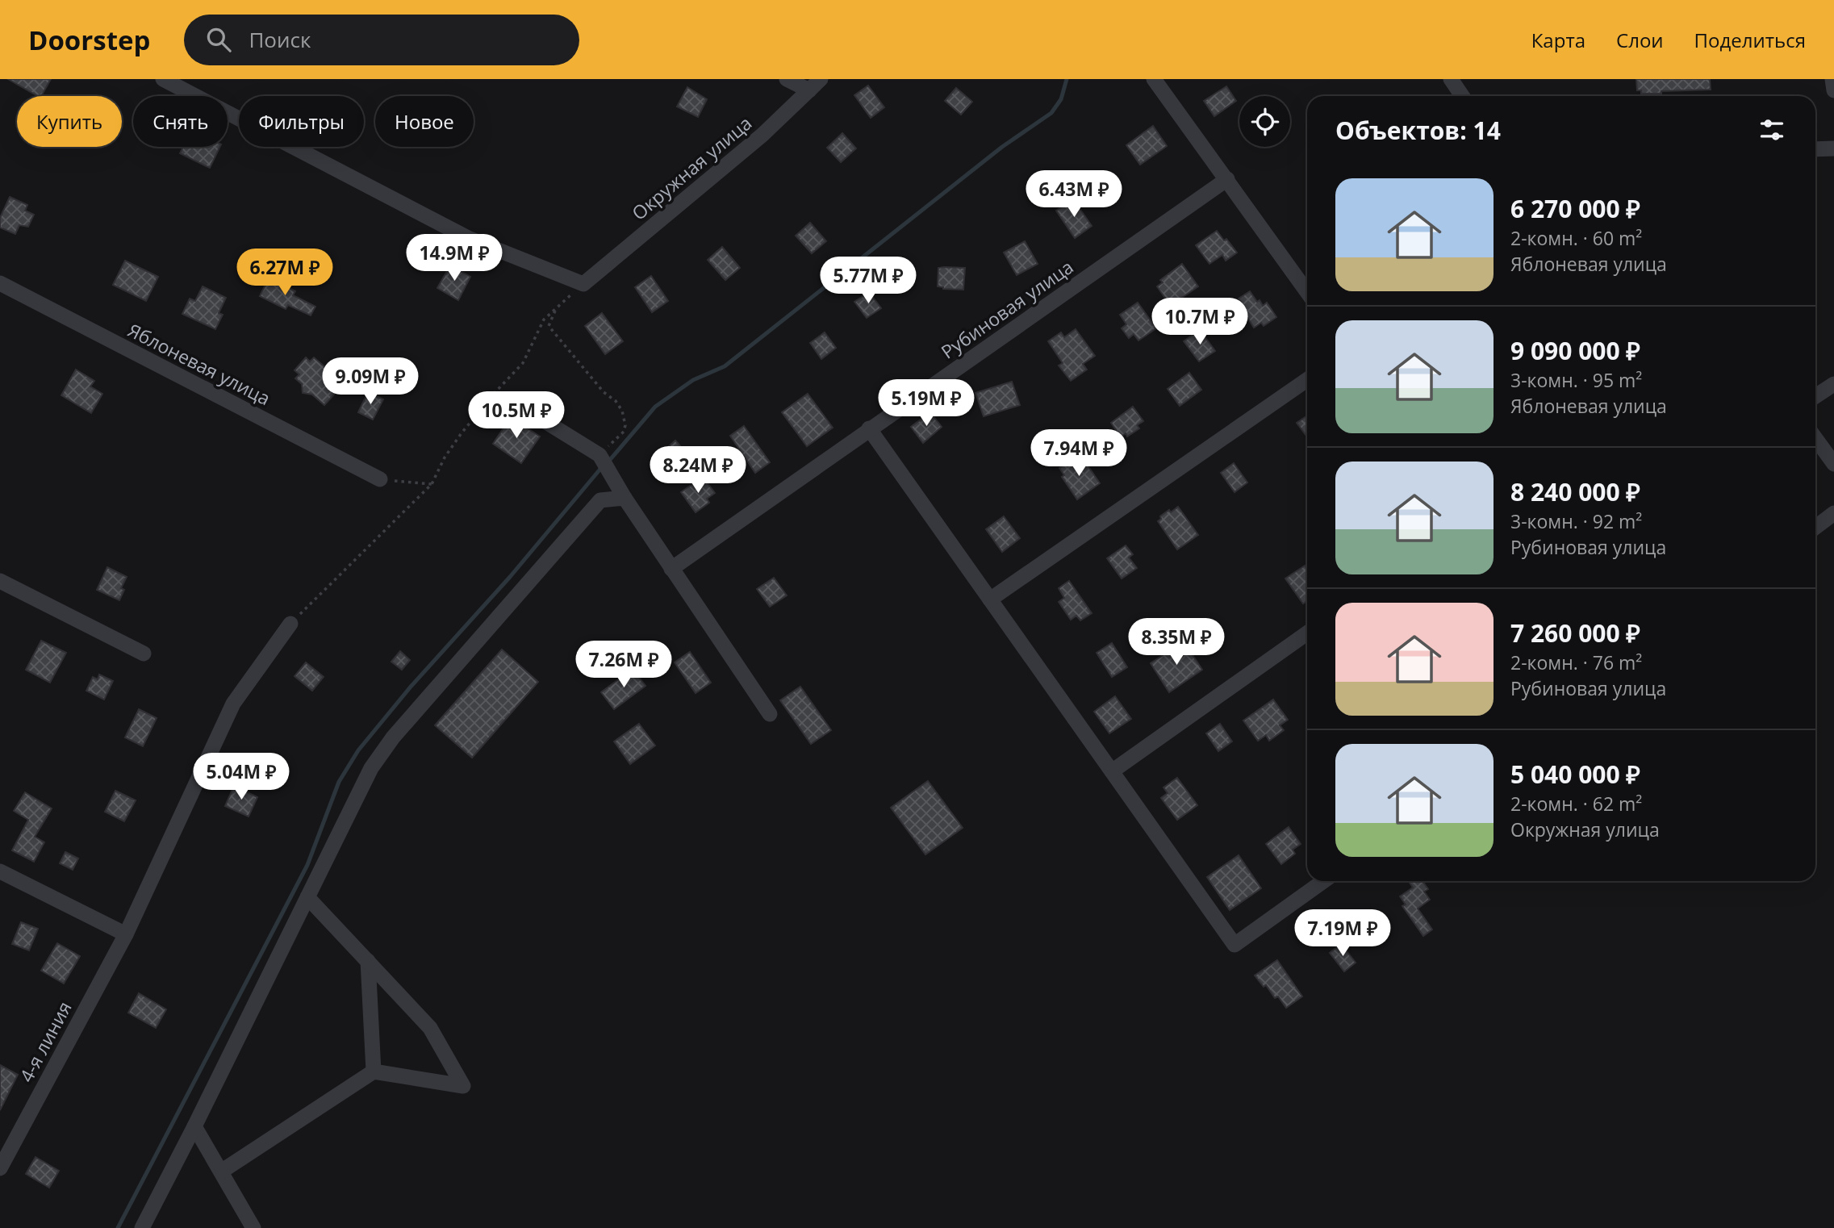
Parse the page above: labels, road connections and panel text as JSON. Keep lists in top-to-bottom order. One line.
{"streets":{"street":["Окружная улица","Рубиновая улица","Яблоневая улица","4-я линия"]},"page":{"header":"Doorstep","search":"Поиск","nav":["Карта","Слои","Поделиться"],"chip":["Купить","Снять","Фильтры","Новое"],"heading":"Объектов: 14","list":[{"name":"6 270 000 ₽","note":"2-комн. · 60 m² · Яблоневая улица"},{"name":"9 090 000 ₽","note":"3-комн. · 95 m² · Яблоневая улица"},{"name":"8 240 000 ₽","note":"3-комн. · 92 m² · Рубиновая улица"},{"name":"7 260 000 ₽","note":"2-комн. · 76 m² · Рубиновая улица"},{"name":"5 040 000 ₽","note":"2-комн. · 62 m² · Окружная улица"}],"price":["6.43M ₽","14.9M ₽","6.27M ₽","5.77M ₽","10.7M ₽","9.09M ₽","5.19M ₽","10.5M ₽","7.94M ₽","8.24M ₽","8.35M ₽","7.26M ₽","5.04M ₽","7.19M ₽"]}}
